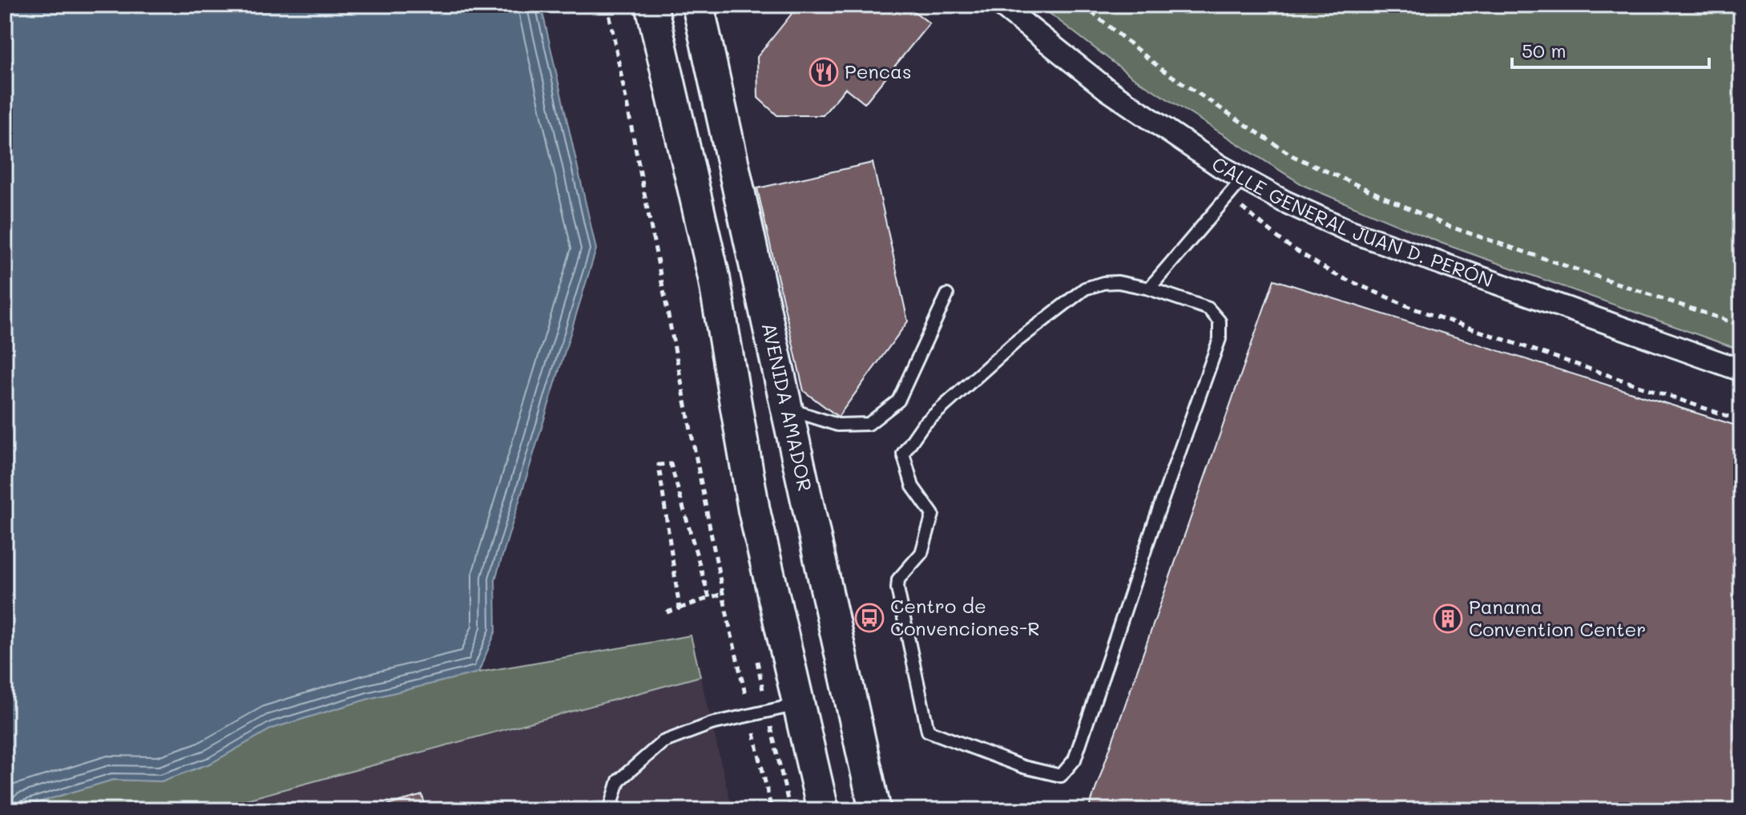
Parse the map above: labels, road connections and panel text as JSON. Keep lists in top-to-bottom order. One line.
{"streets":{"main road":["AVENIDA AMADOR"],"street":["CALLE GENERAL JUAN D. PERÓN"]},"places":{"restaurant":["Pencas"],"bus stop":["Centro de Convenciones-R"],"building":["Panama Convention Center"]},"scale_bar":"50 m"}
